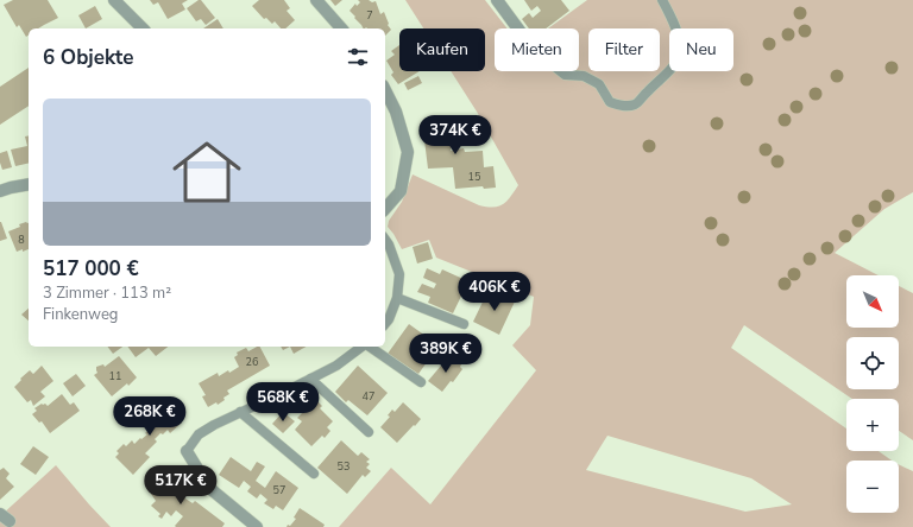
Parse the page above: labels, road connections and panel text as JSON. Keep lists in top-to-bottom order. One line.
{"house_numbers":["7","15","8","26","11","47","53","57"],"north":"bottom right","page":{"chip":["Kaufen","Mieten","Filter","Neu"],"heading":"6 Objekte","list":[{"name":"517 000 €","note":"3 Zimmer · 113 m² · Finkenweg"}],"price":["374K €","406K €","389K €","568K €","268K €","517K €"],"map_buttons":["+","−"]}}
